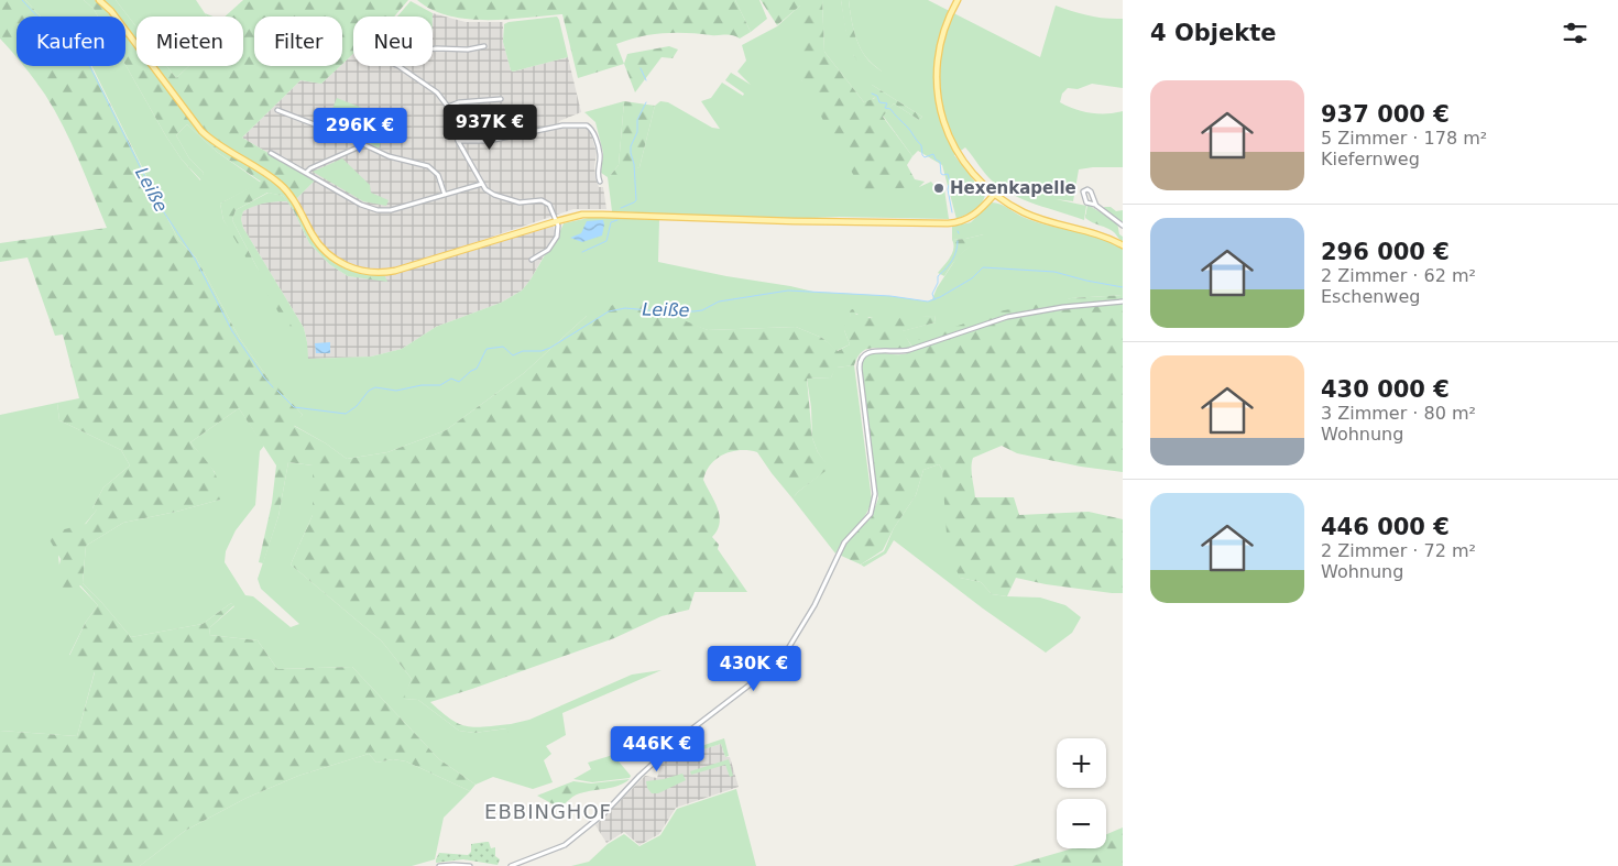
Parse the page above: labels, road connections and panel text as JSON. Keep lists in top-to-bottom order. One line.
{"districts":["EBBINGHOF"],"water":["Leiße"],"places":["Hexenkapelle"],"page":{"heading":"4 Objekte","chip":["Kaufen","Mieten","Filter","Neu"],"list":[{"name":"937 000 €","note":"5 Zimmer · 178 m² · Kiefernweg"},{"name":"296 000 €","note":"2 Zimmer · 62 m² · Eschenweg"},{"name":"430 000 €","note":"3 Zimmer · 80 m² · Wohnung"},{"name":"446 000 €","note":"2 Zimmer · 72 m² · Wohnung"}],"price":["937K €","296K €","430K €","446K €"],"map_buttons":["+","−"]}}
